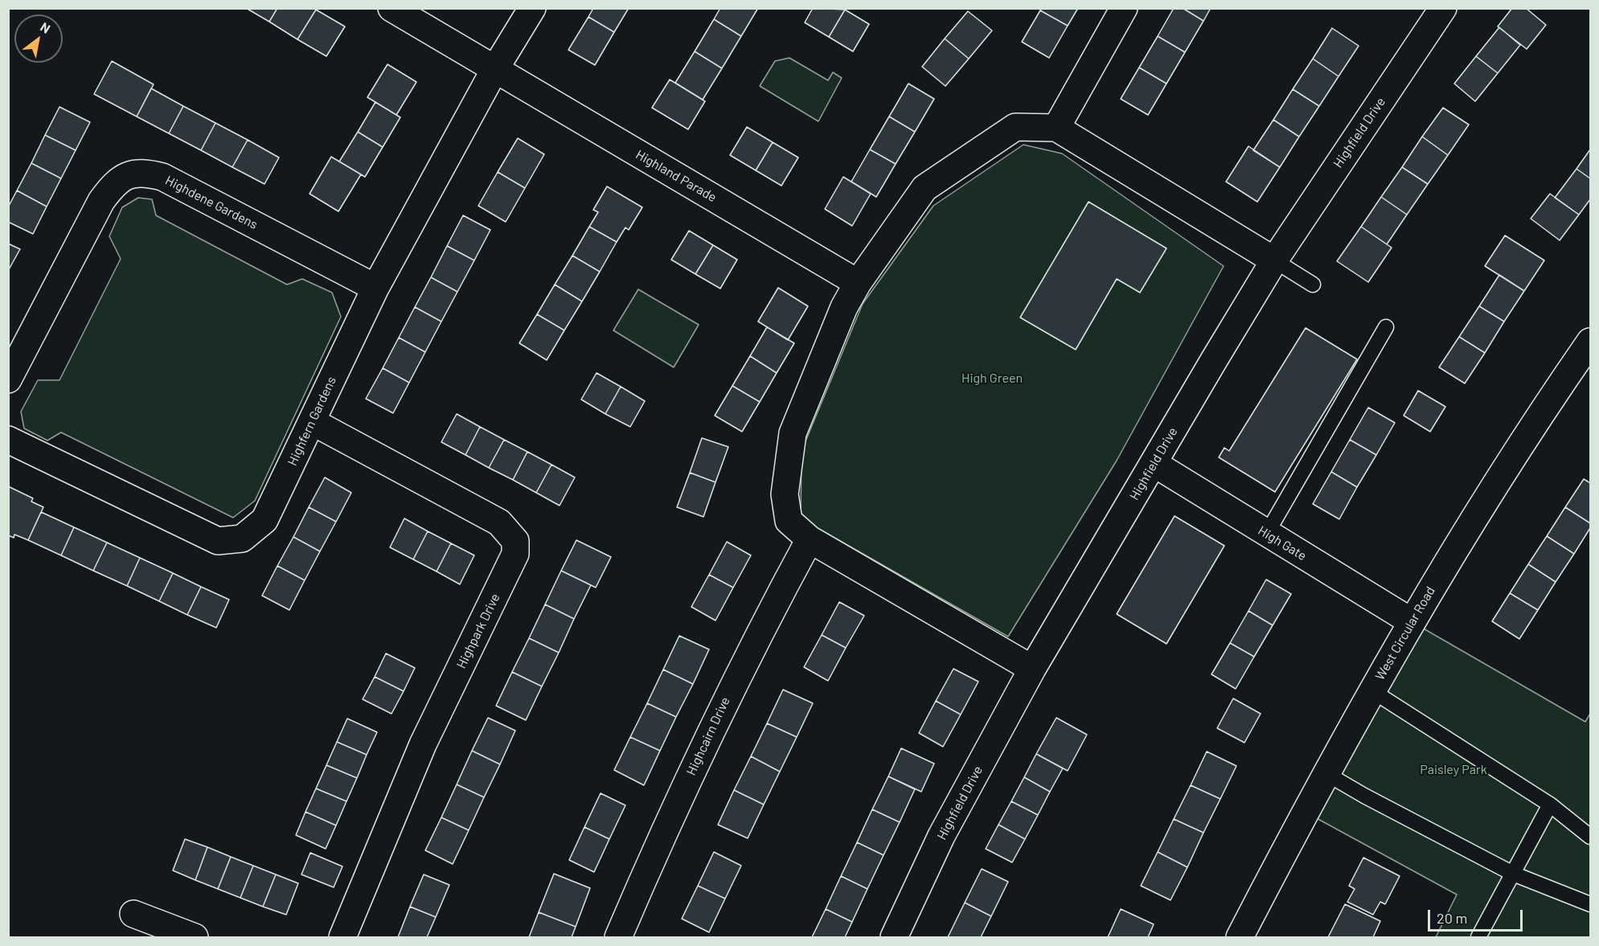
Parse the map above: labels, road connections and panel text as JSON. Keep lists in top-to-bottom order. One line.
{"streets":{"main road":["Highfield Drive","Highland Parade","Highdene Gardens","Highfern Gardens","High Gate","Highpark Drive","West Circular Road","Highcairn Drive"]},"crossings":[["Highfield Drive","High Gate"],["Highland Parade","Highfern Gardens"],["Highdene Gardens","Highfern Gardens"],["Highfern Gardens","Highpark Drive"],["High Gate","West Circular Road"]],"parks":["High Green","Paisley Park"],"scale_bar":"20 m","north":"top right"}
